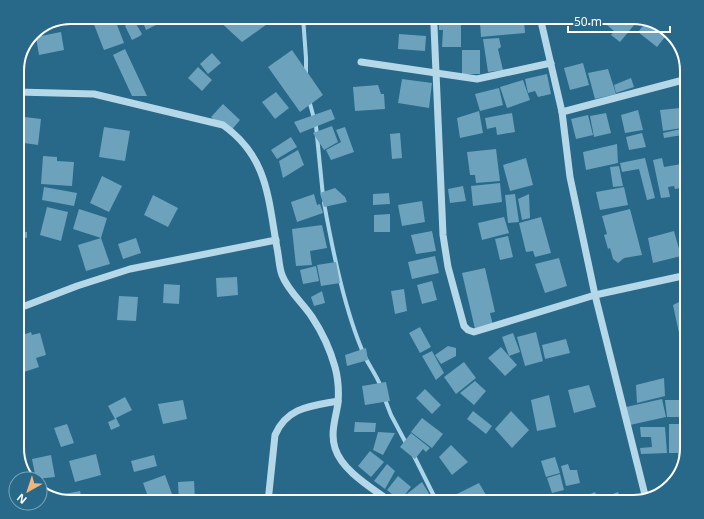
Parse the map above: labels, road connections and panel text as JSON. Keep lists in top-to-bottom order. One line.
{"scale_bar":"50 m","north":"bottom left"}
